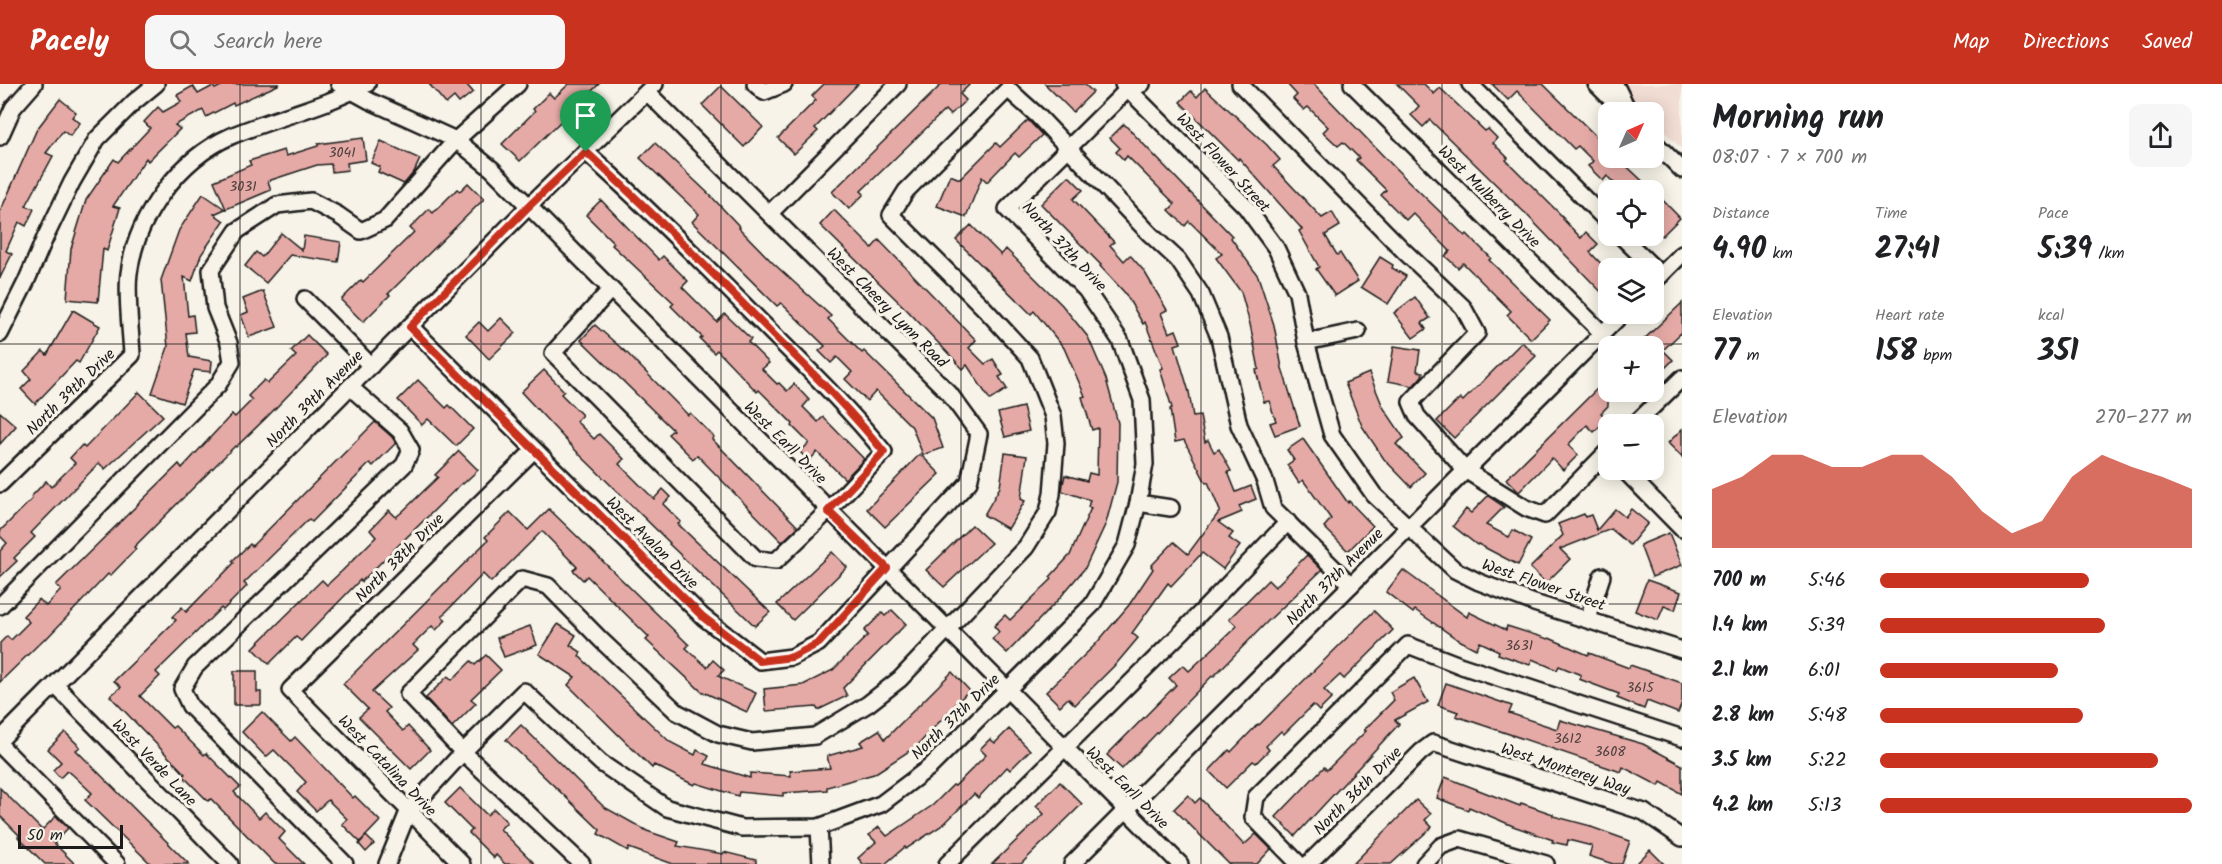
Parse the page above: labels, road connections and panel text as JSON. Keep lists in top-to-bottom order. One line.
{"streets":{"street":["West Flower Street","West Mulberry Drive","North 37th Drive","West Cheery Lynn Road","North 39th Drive","North 39th Avenue","West Earll Drive","West Avalon Drive","North 38th Drive","North 37th Avenue","West Verde Lane","West Catalina Drive","West Monterey Way","North 36th Drive"]},"crossings":[["West Flower Street","North 37th Drive"],["West Flower Street","North 37th Avenue"],["West Mulberry Drive","North 37th Avenue"],["North 37th Drive","West Earll Drive"],["West Cheery Lynn Road","North 39th Avenue"],["West Cheery Lynn Road","West Earll Drive"],["West Cheery Lynn Road","West Avalon Drive"],["North 39th Drive","West Earll Drive"],["North 39th Avenue","West Earll Drive"],["North 39th Avenue","West Avalon Drive"],["North 39th Avenue","West Verde Lane"],["West Earll Drive","West Avalon Drive"],["West Earll Drive","North 37th Avenue"],["West Avalon Drive","North 38th Drive"],["North 38th Drive","West Catalina Drive"],["West Monterey Way","North 36th Drive"]],"house_numbers":["3041","3031","3631","3615","3612","3608"],"scale_bar":"50 m","north":"top right","page":{"header":"Pacely","search":"Search here","nav":["Map","Directions","Saved"],"heading":["Morning run","08:07 · 7 × 700 m"],"map_buttons":["+","−"],"stats":[["Distance","4.90 km"],["Time","27:41"],["Pace","5:39 /km"],["Elevation","77 m"],["Heart rate","158 bpm"],["kcal","351"]],"chart":["Elevation","270–277 m"],"list":[{"name":"700 m","note":"5:46"},{"name":"1.4 km","note":"5:39"},{"name":"2.1 km","note":"6:01"},{"name":"2.8 km","note":"5:48"},{"name":"3.5 km","note":"5:22"},{"name":"4.2 km","note":"5:13"}],"scale":"50 m"}}
